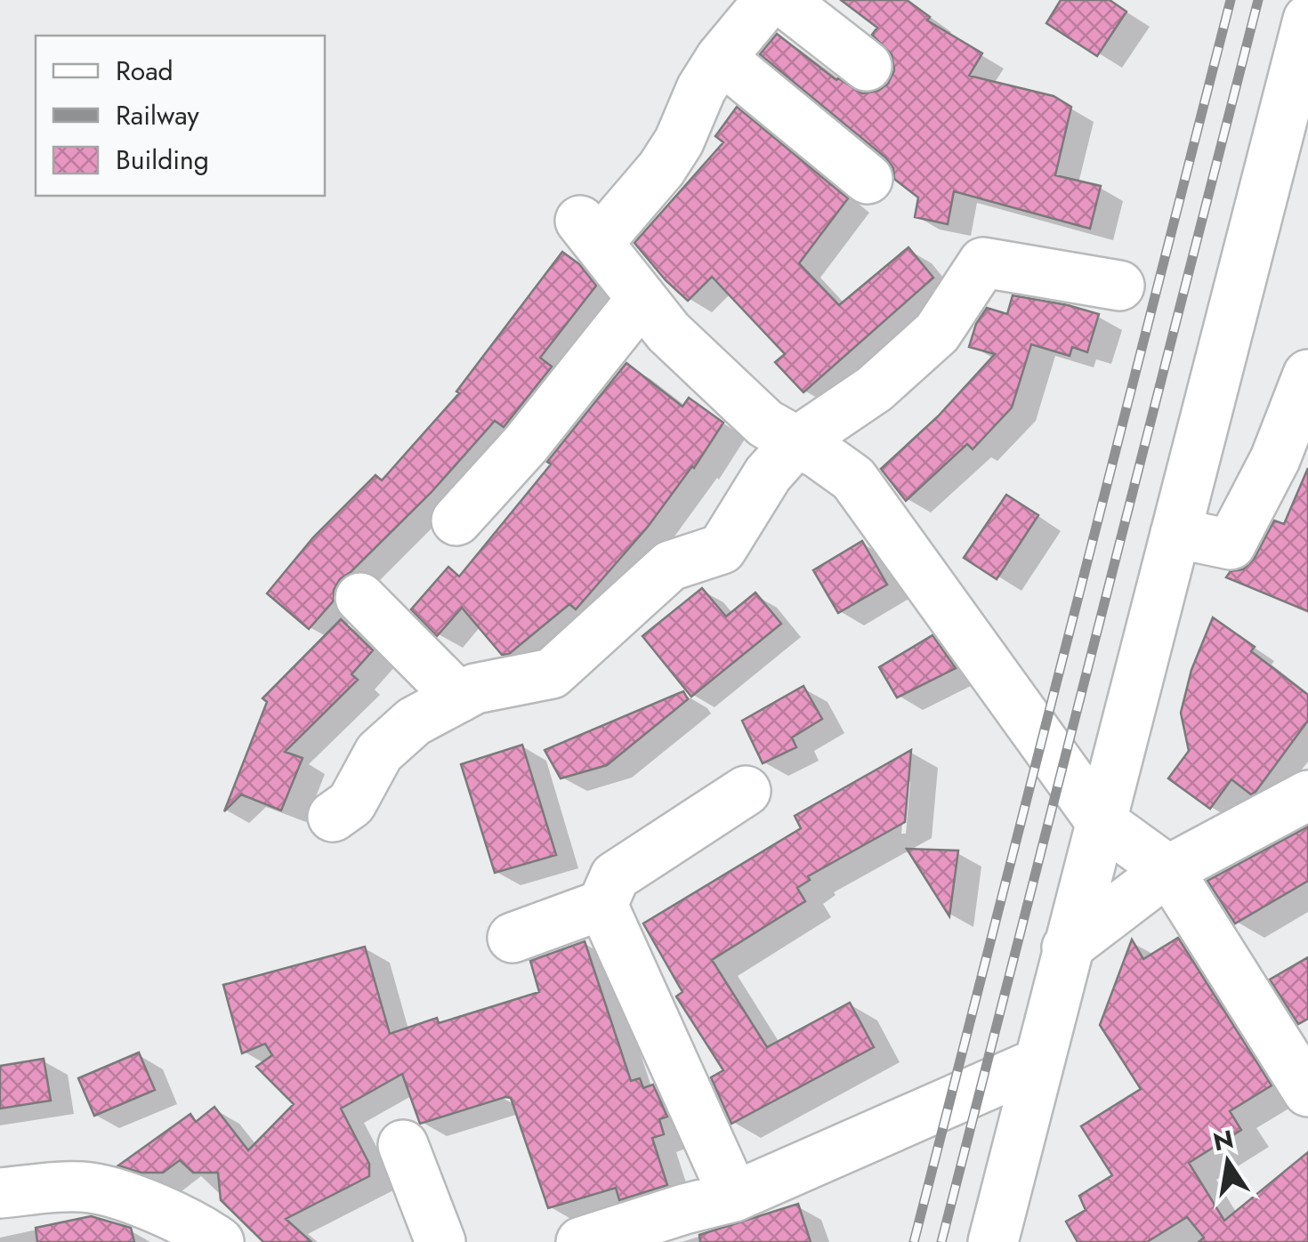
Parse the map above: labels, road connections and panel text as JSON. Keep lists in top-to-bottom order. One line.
{"legend":["Road","Railway","Building"],"north":"top"}
